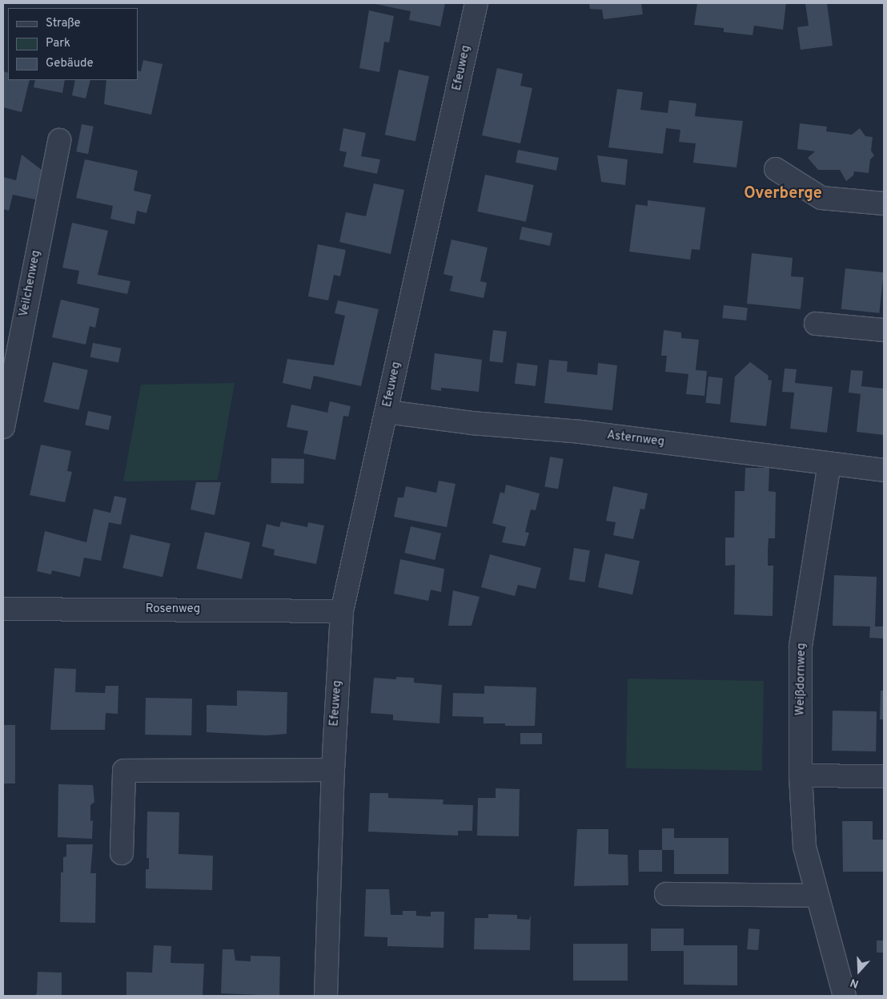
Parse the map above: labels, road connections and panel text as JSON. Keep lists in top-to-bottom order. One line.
{"streets":{"street":["Efeuweg","Veilchenweg","Asternweg","Rosenweg","Weißdornweg"]},"crossings":[["Efeuweg","Asternweg"],["Efeuweg","Rosenweg"],["Asternweg","Weißdornweg"]],"districts":["Overberge"],"legend":["Straße","Park","Gebäude"],"north":"bottom"}
